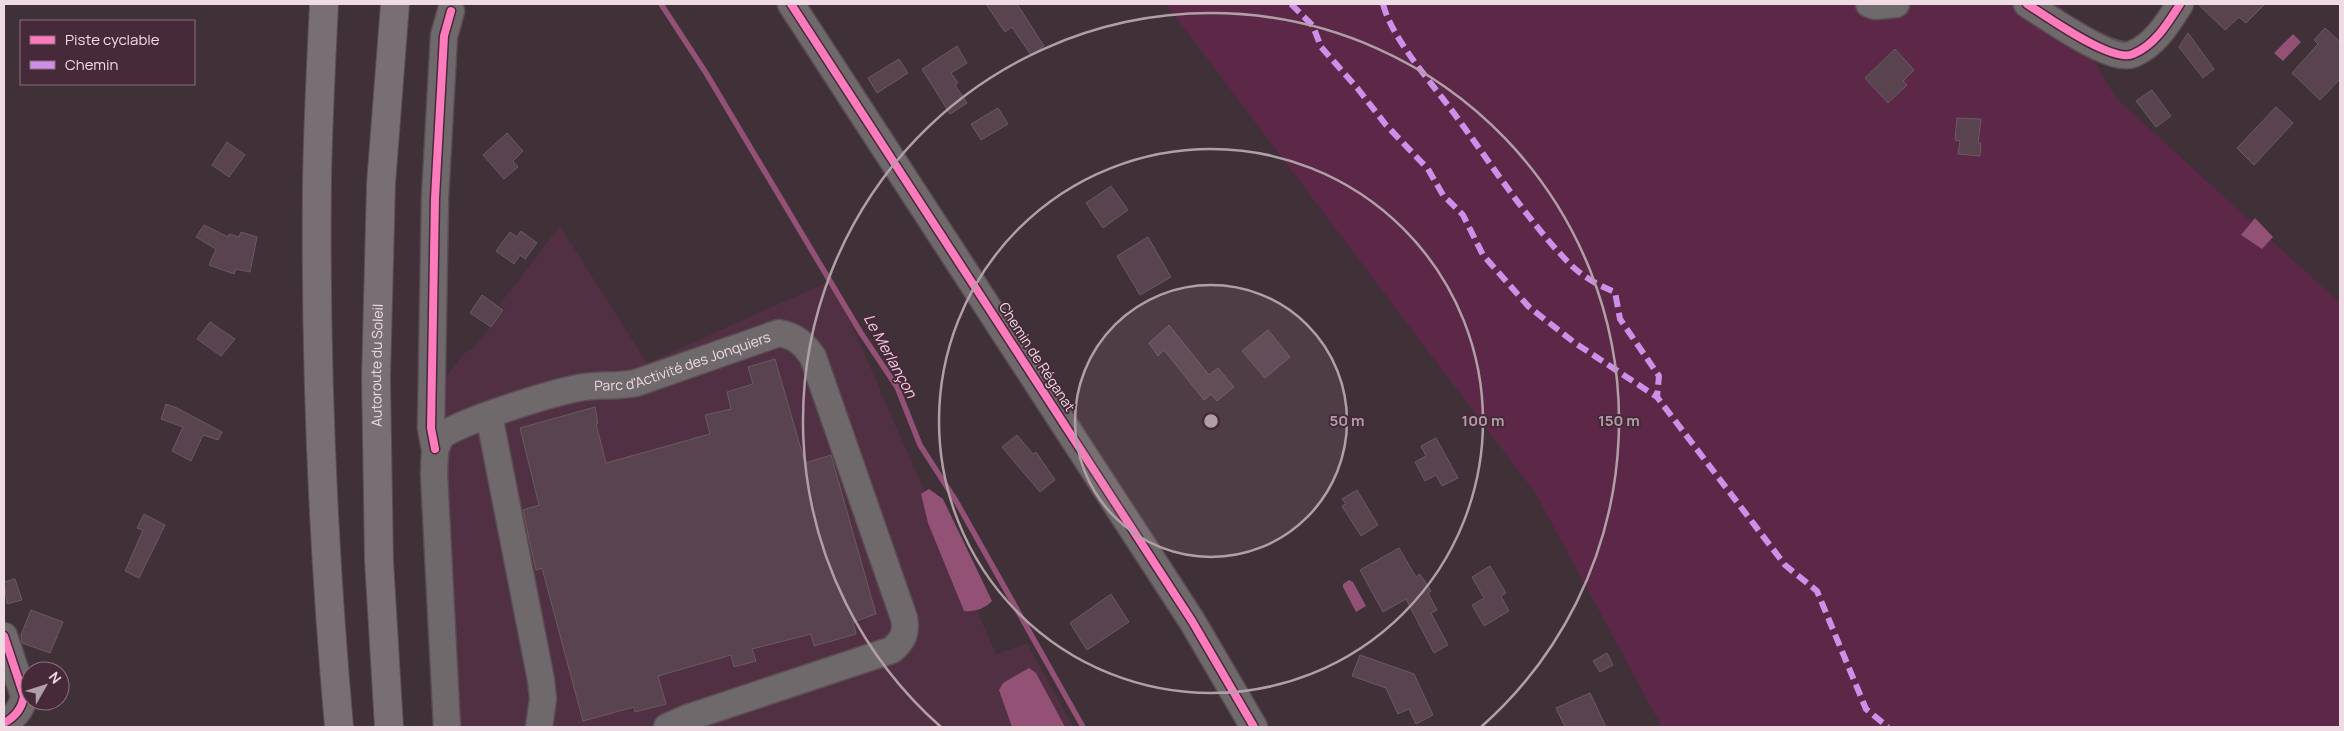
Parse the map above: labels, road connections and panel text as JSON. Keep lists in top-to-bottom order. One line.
{"streets":{"highway":["Autoroute du Soleil"],"street":["Chemin de Réganat","Parc d'Activité des Jonquiers"]},"water":["Le Merlançon"],"legend":["Piste cyclable","Chemin"],"north":"top right","rings":["50 m","100 m","150 m"]}
